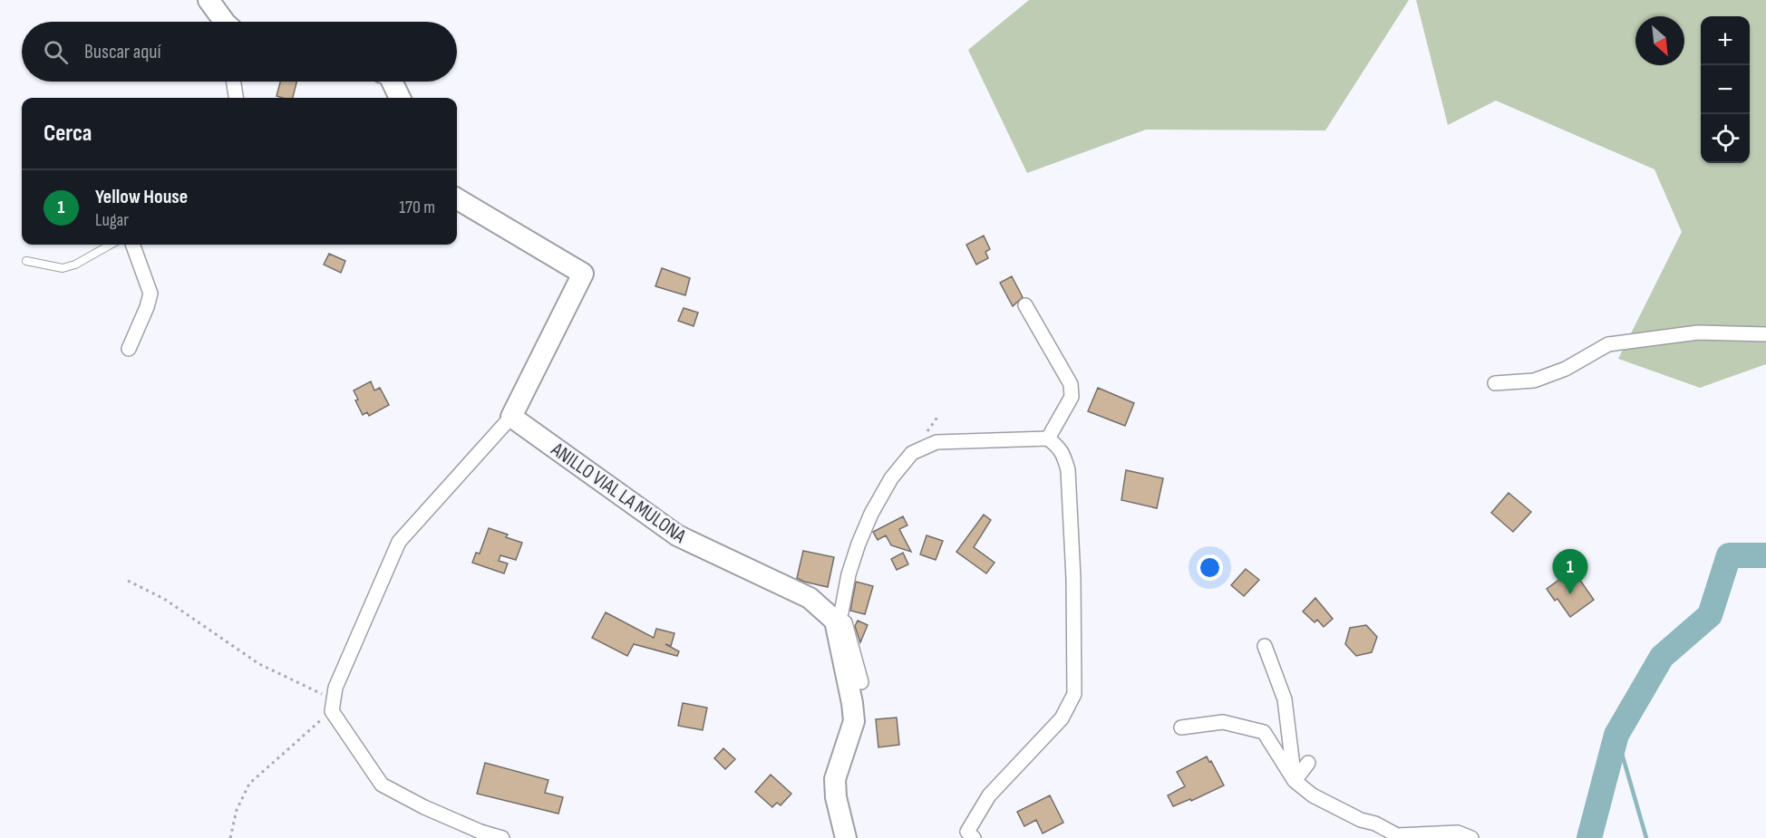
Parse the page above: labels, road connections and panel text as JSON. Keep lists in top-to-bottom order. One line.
{"streets":{"street":["ANILLO VIAL LA MULONA"]},"north":"bottom right","page":{"map_buttons":["+","−"],"search":"Buscar aquí","heading":"Cerca","list":[{"mark":"1","name":"Yellow House","note":"Lugar","value":"170 m"}],"pins":"1"}}
